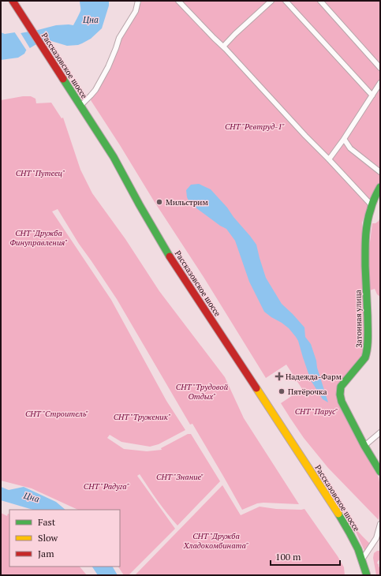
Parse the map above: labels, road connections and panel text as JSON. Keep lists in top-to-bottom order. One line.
{"streets":{"main road":["Рассказовское шоссе","Затонная улица"]},"water":["Цна"],"parks":["СНТ \"Ревтруд-1\"","СНТ \"Путеец\"","СНТ \"Дружба Финуправления\"","СНТ \"Трудовой Отдых\"","СНТ \"Парус\"","СНТ \"Строитель\"","СНТ \"Труженик\"","СНТ \"Знание\"","СНТ \"Радуга\"","СНТ \"Дружба Хладокомбината\""],"places":{"other":["Мильстрим","Пятёрочка"],"health":["Надежда-Фарм"]},"legend":["Fast","Slow","Jam"],"scale_bar":"100 m"}
